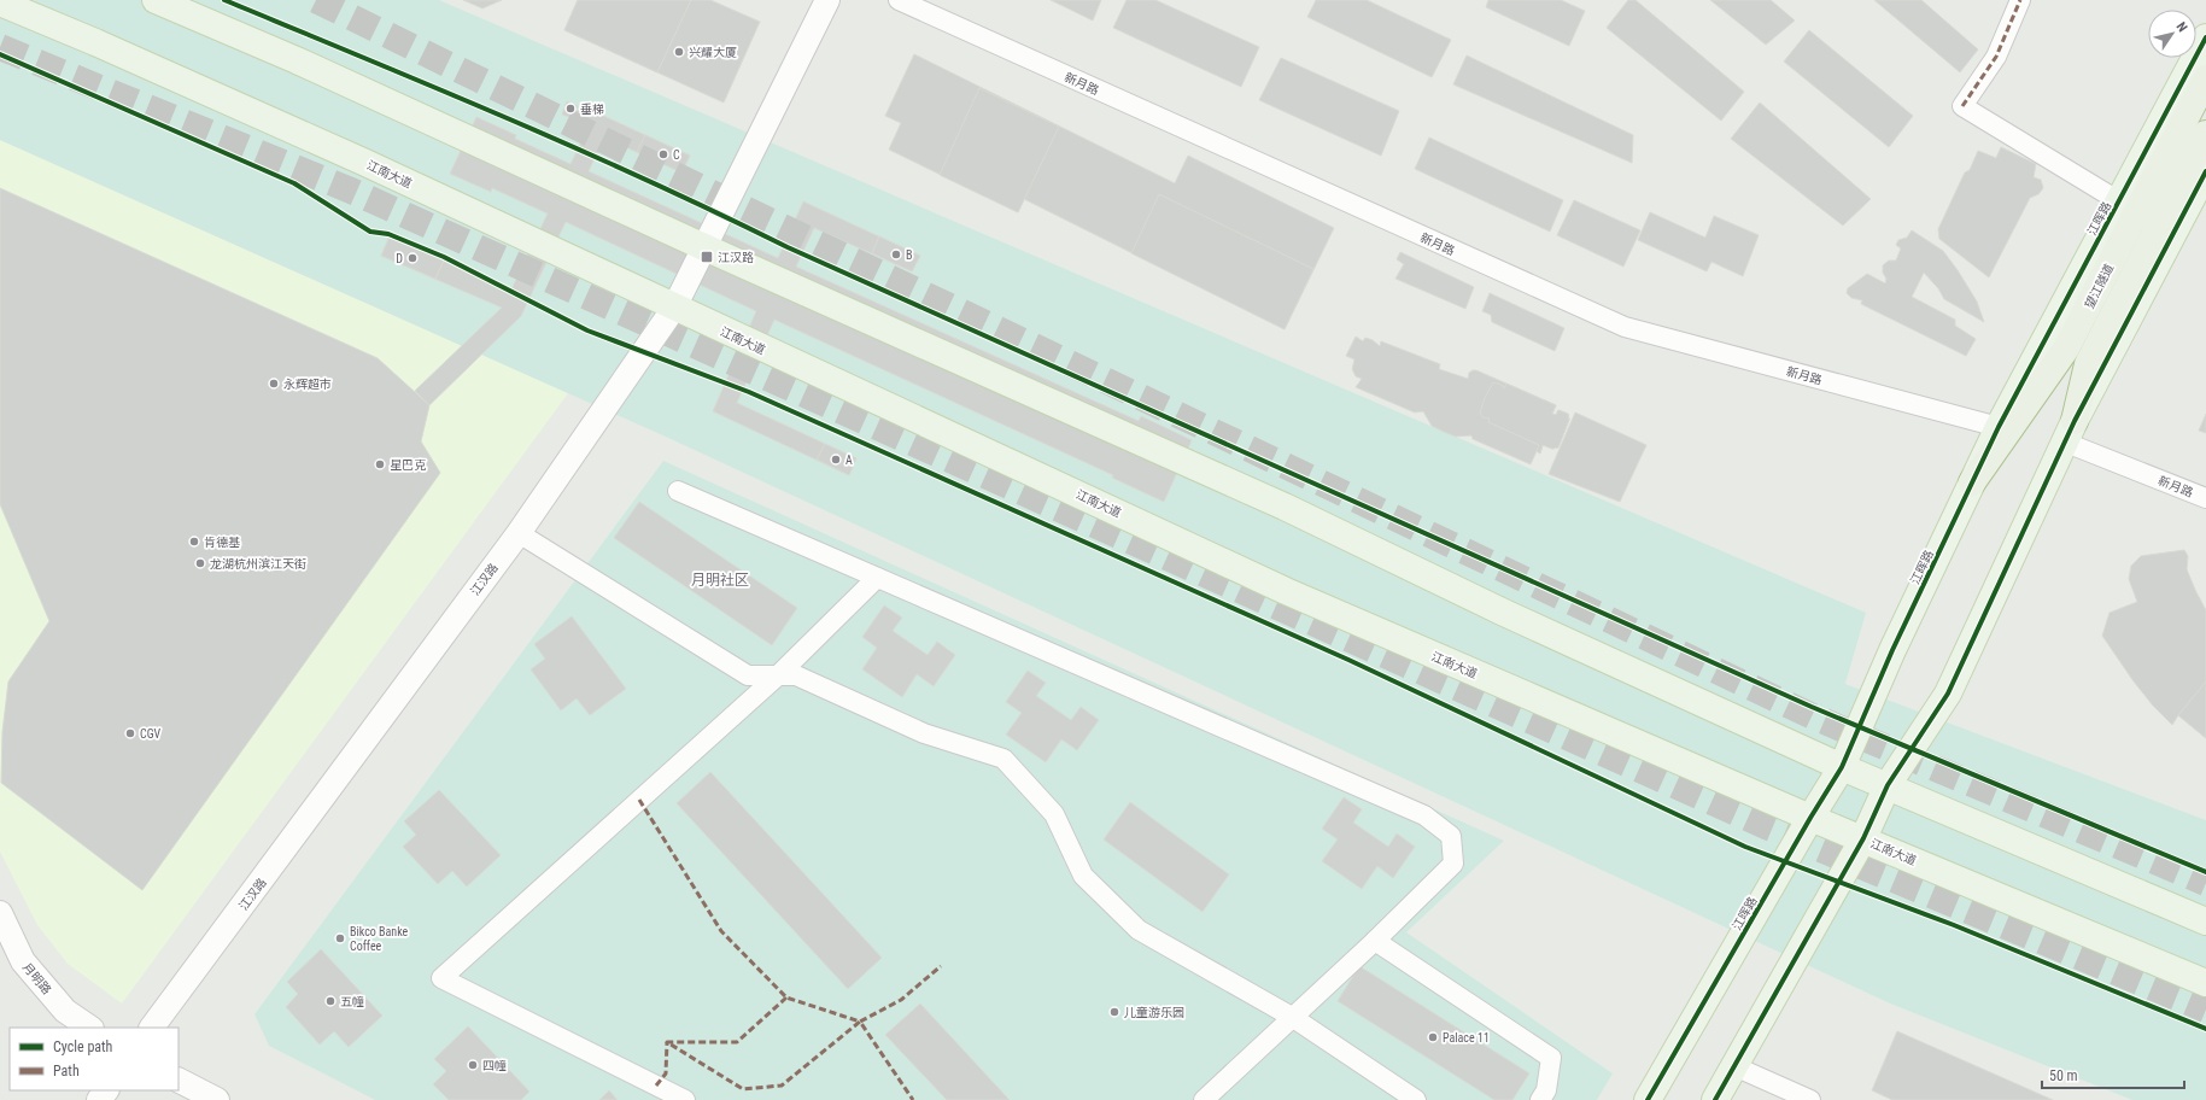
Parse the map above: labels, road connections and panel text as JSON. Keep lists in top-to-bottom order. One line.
{"streets":{"highway":["望江隧道"],"main road":["江南大道","江晖路"],"street":["新月路","江汉路","月明路"]},"crossings":[["新月路","江晖路"],["江南大道","江晖路"],["江南大道","江汉路"],["江晖路","望江隧道"]],"districts":["月明社区"],"places":{"other":["兴耀大厦","垂梯","C","B","D","永辉超市","A","星巴克","肯德基","龙湖杭州滨江天街","CGV","Bikco Banke Coffee","五幢","儿童游乐园","Palace 11","四幢"],"transit":["江汉路"]},"legend":["Cycle path","Path"],"scale_bar":"50 m","north":"top right"}
